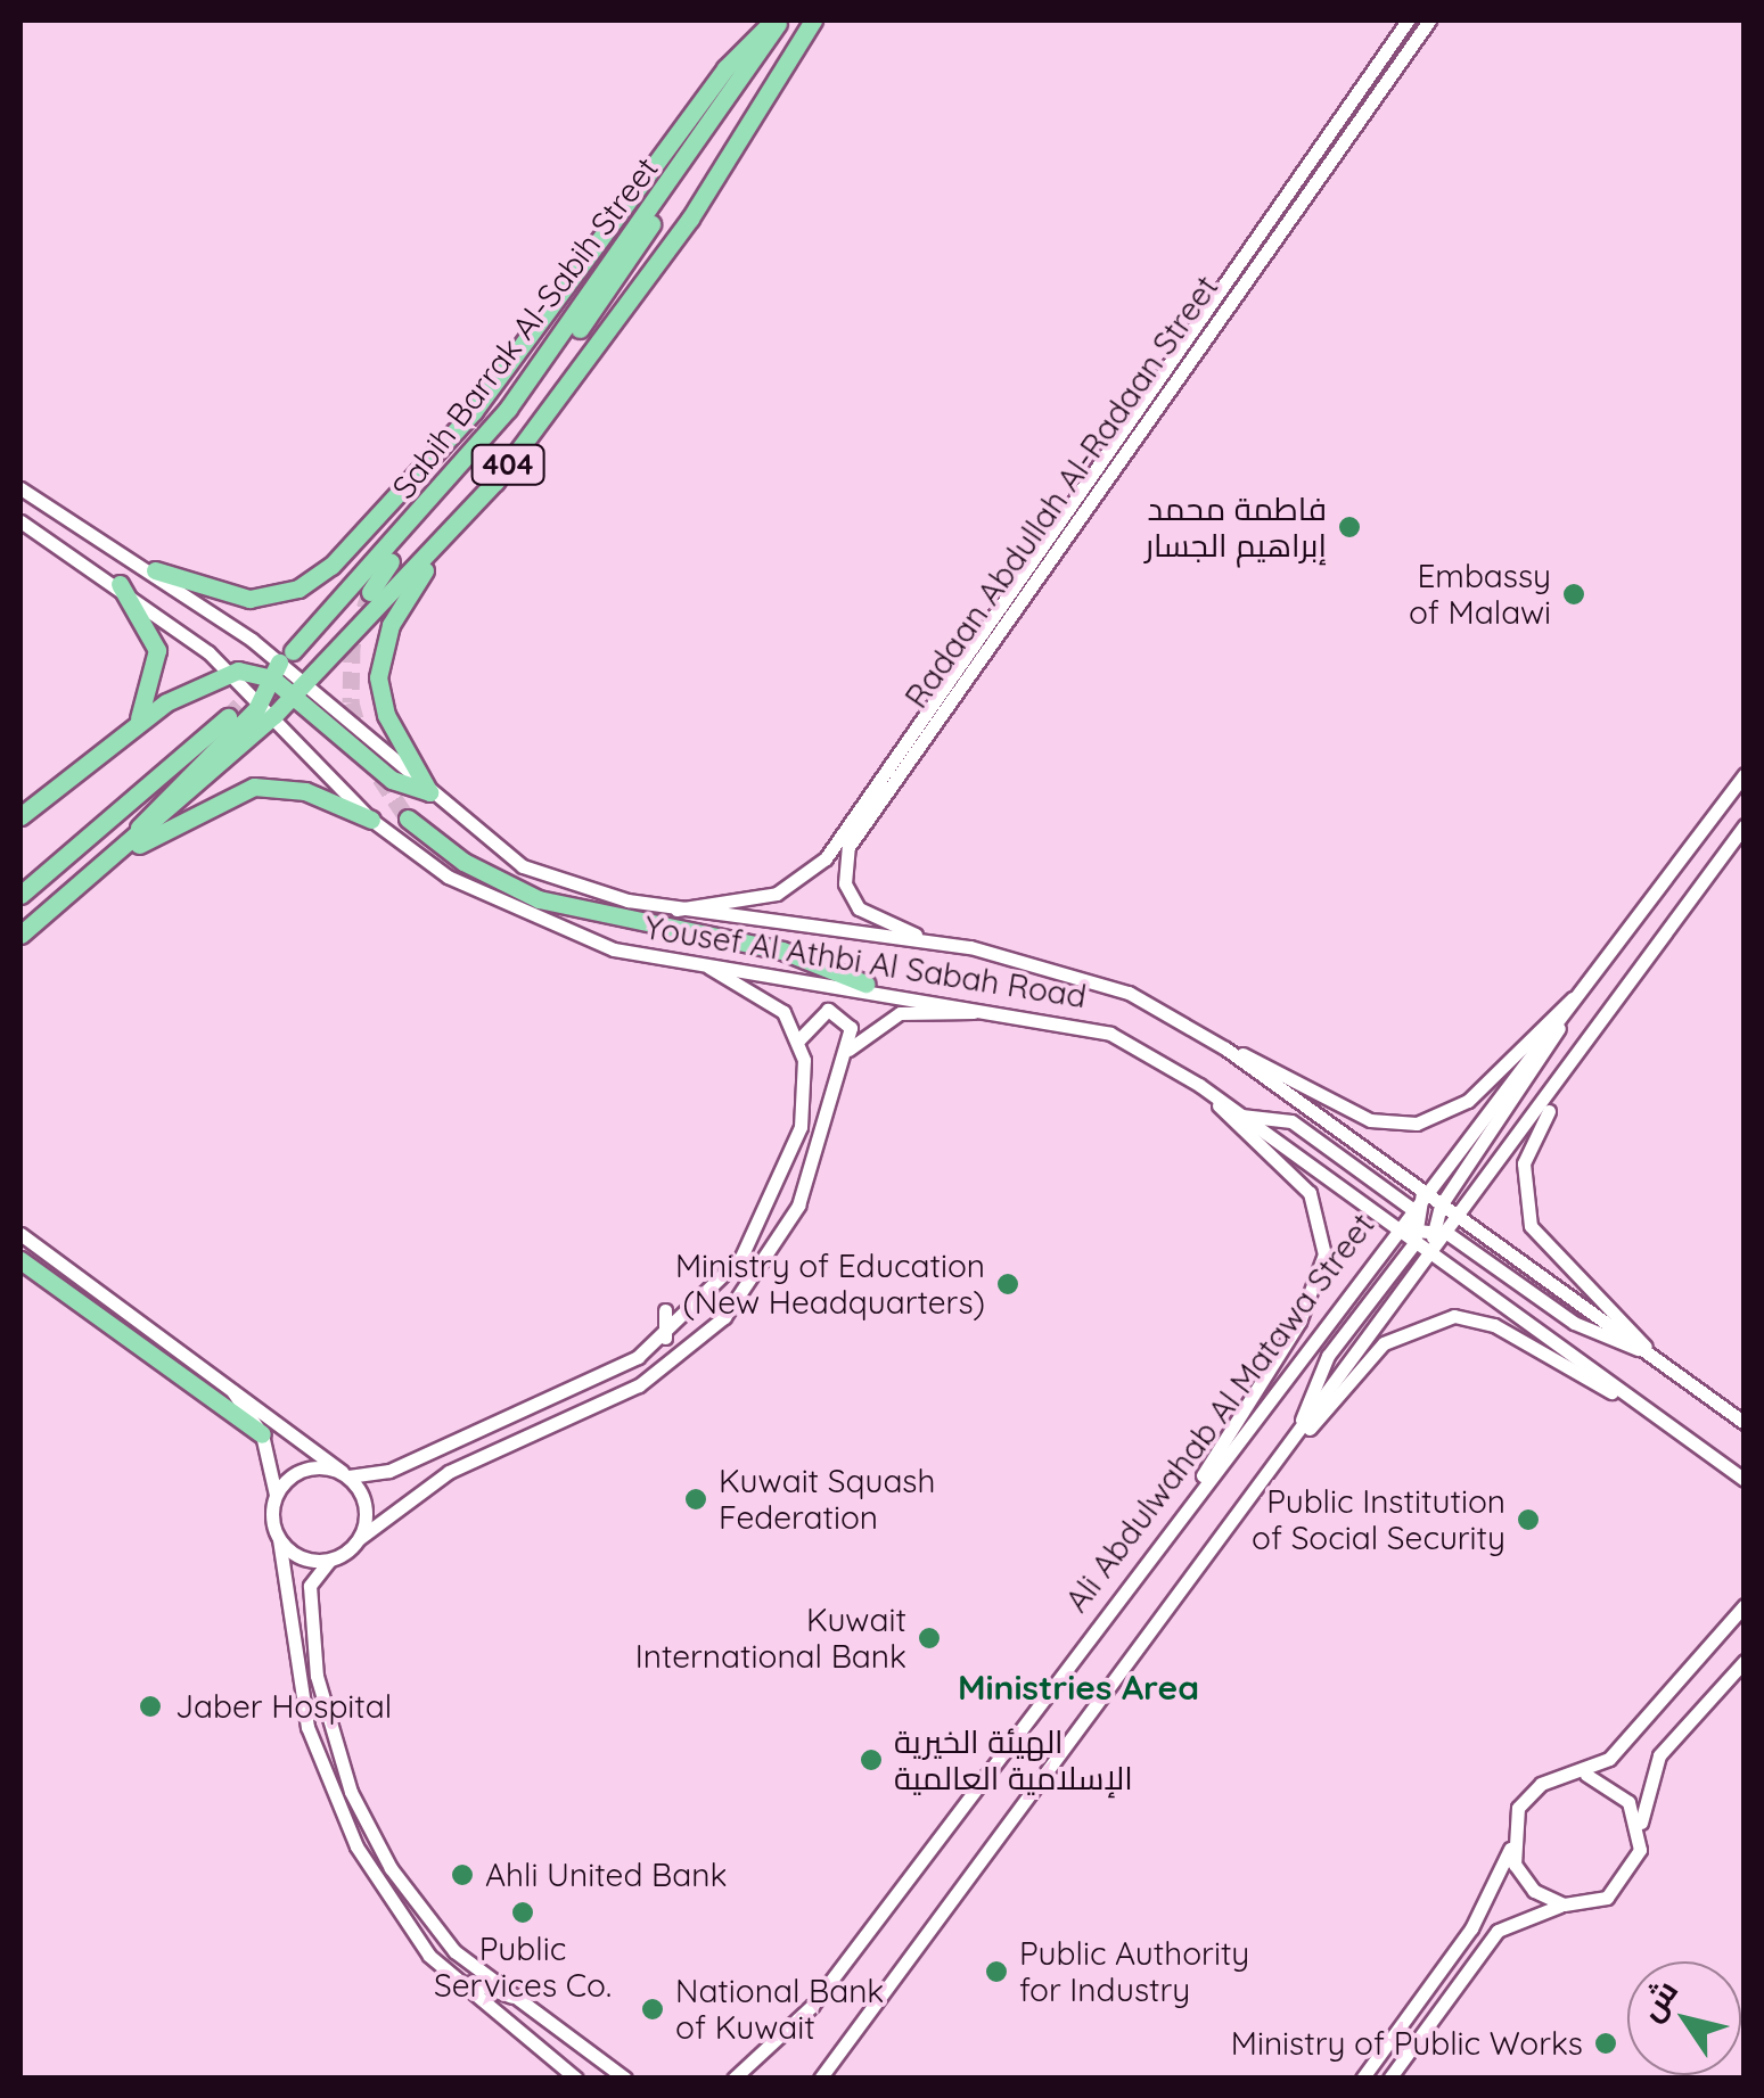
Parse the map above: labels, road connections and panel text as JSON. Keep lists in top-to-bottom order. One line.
{"streets":{"main road":["Sabih Barrak Al-Sabih Street","404"],"street":["Radaan Abdullah Al-Radaan Street","Yousef Al Athbi Al Sabah Road","Ali Abdulwahab Al Matawa Street"]},"crossings":[["Sabih Barrak Al-Sabih Street","404"],["Sabih Barrak Al-Sabih Street","Yousef Al Athbi Al Sabah Road"],["Radaan Abdullah Al-Radaan Street","Yousef Al Athbi Al Sabah Road"],["Yousef Al Athbi Al Sabah Road","Ali Abdulwahab Al Matawa Street"]],"districts":["Ministries Area"],"places":["فاطمة محمد إبراهيم الجسار","Embassy of Malawi","Ministry of Education (New Headquarters)","Kuwait Squash Federation","Public Institution of Social Security","Kuwait International Bank","Jaber Hospital","الهيئة الخيرية الإسلامية العالمية","Ahli United Bank","Public Services Co.","Public Authority for Industry","National Bank of Kuwait","Ministry of Public Works"],"north":"top left"}
